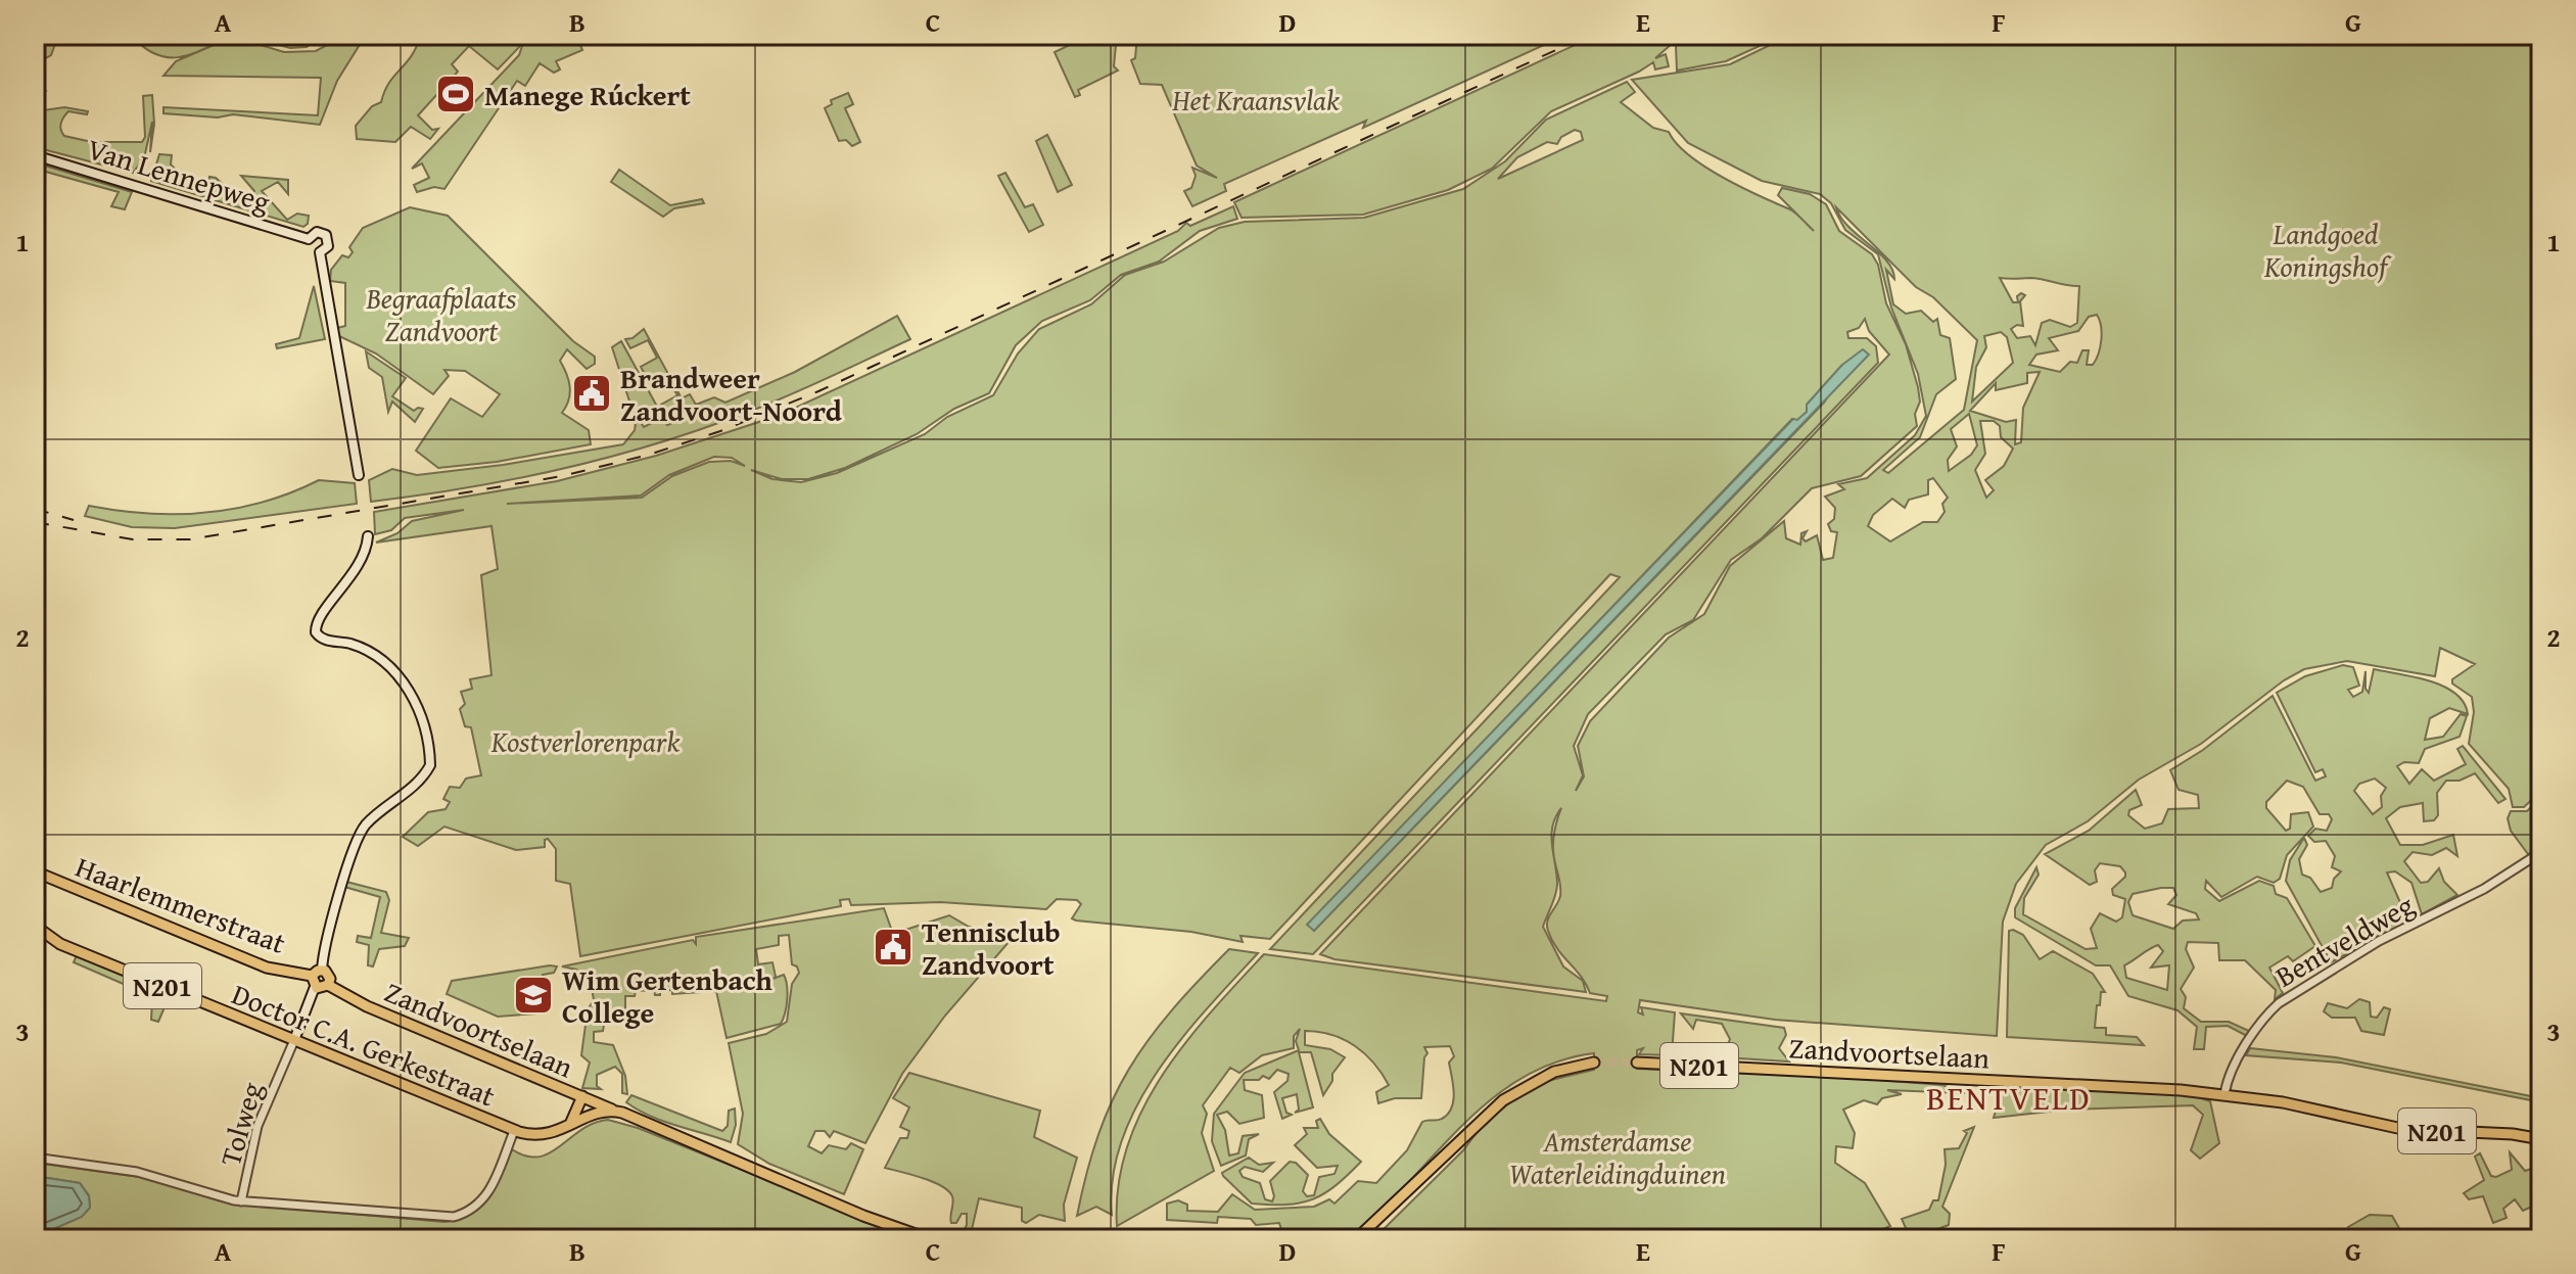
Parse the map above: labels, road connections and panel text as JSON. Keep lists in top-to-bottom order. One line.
{"streets":{"main road":["Van Lennepweg","Haarlemmerstraat","N201","Zandvoortselaan","Doctor C.A. Gerkestraat","Tolweg"],"street":["Bentveldweg"]},"crossings":[["Bentveldweg","Zandvoortselaan"],["Zandvoortselaan","Doctor C.A. Gerkestraat"],["Zandvoortselaan","Tolweg"],["Doctor C.A. Gerkestraat","Tolweg"]],"districts":["BENTVELD"],"parks":["Het Kraansvlak","Landgoed Koningshof","Begraafplaats Zandvoort","Kostverlorenpark","Amsterdamse Waterleidingduinen"],"places":{"sports":["Manege Rúckert"],"public building":["Brandweer Zandvoort-Noord","Tennisclub Zandvoort"],"school or university":["Wim Gertenbach College"]},"grid":{"columns":["A","B","C","D","E","F","G"],"rows":["1","2","3"]}}
